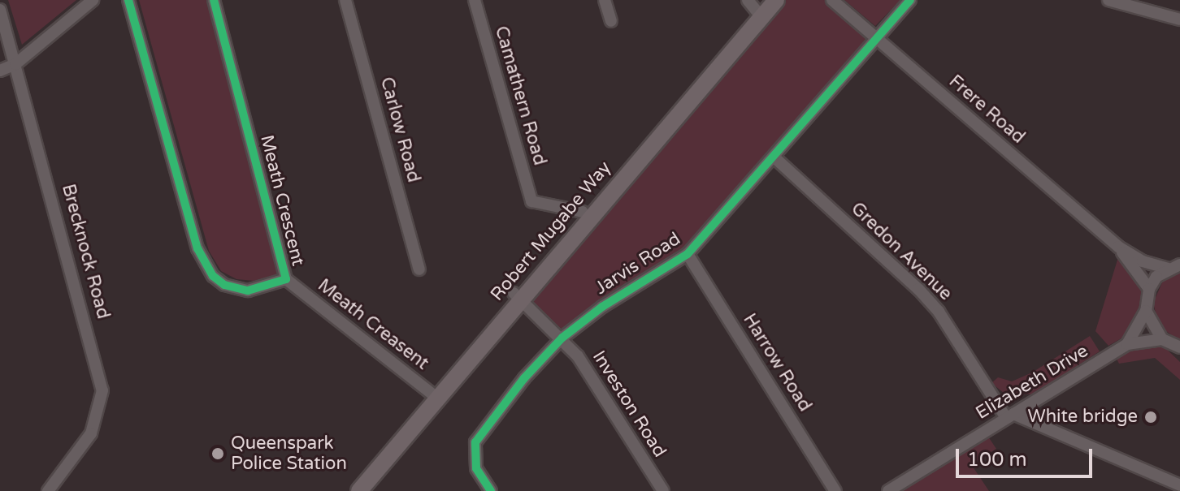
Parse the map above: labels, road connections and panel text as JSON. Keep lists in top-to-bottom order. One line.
{"streets":{"main road":["Robert Mugabe Way"],"street":["Camathern Road","Frere Road","Carlow Road","Meath Crescent","Brecknock Road","Gredon Avenue","Jarvis Road","Meath Creasent","Harrow Road","Elizabeth Drive","Investon Road"]},"crossings":[["Camathern Road","Robert Mugabe Way"],["Frere Road","Jarvis Road"],["Meath Crescent","Meath Creasent"],["Robert Mugabe Way","Meath Creasent"],["Robert Mugabe Way","Investon Road"],["Gredon Avenue","Jarvis Road"],["Gredon Avenue","Elizabeth Drive"],["Jarvis Road","Harrow Road"],["Jarvis Road","Investon Road"]],"places":["White bridge","Queenspark Police Station"],"scale_bar":"100 m"}
